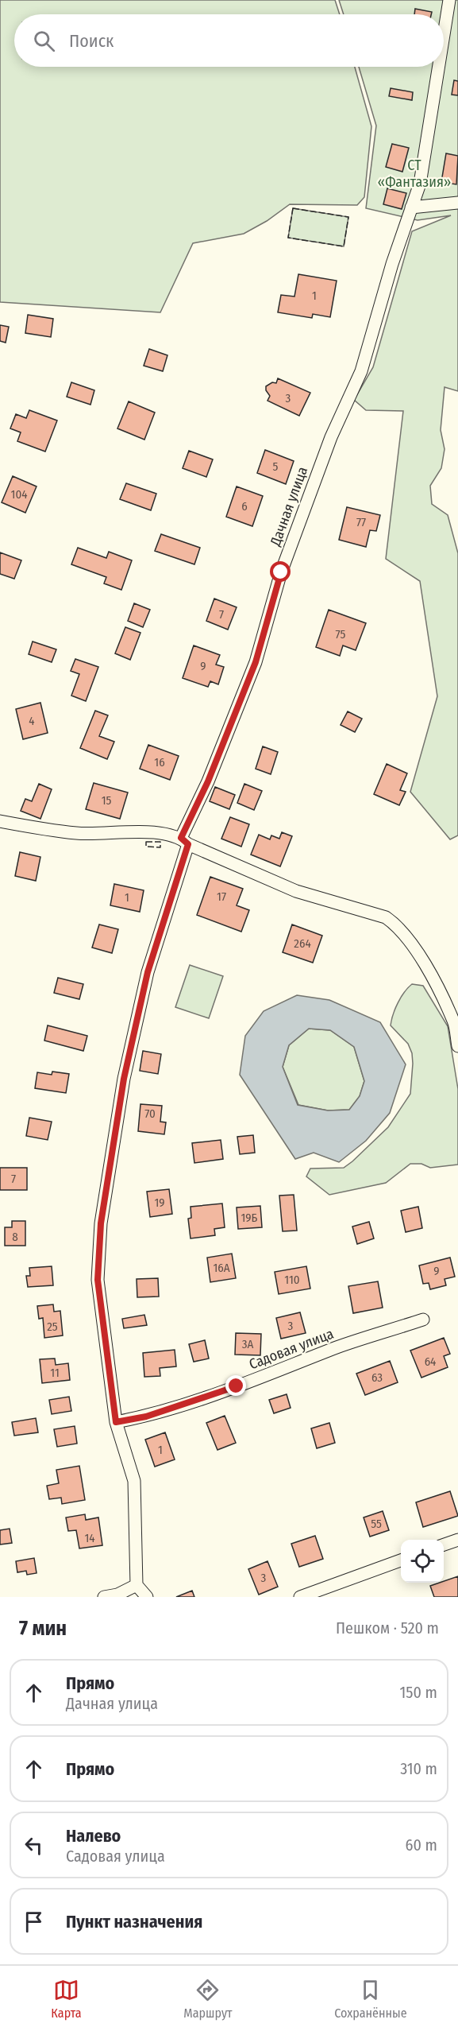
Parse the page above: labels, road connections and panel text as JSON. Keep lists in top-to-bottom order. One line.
{"streets":{"street":["Дачная улица","Садовая улица"]},"crossings":[["Дачная улица","Садовая улица"]],"parks":["СТ «Фантазия»"],"house_numbers":["1","3","5","104","6","77","7","75","9","4","16","15","17","1","264","70","7","19","19Б","8","16А","9","110","3","25","3А","64","11","63","1","55","14","3"],"page":{"search":"Поиск","heading":["7 мин","Пешком · 520 m"],"list":[["Прямо","Дачная улица","150 m"],["Прямо","310 m"],["Налево","Садовая улица","60 m"],"Пункт назначения"],"nav":["Карта","Маршрут","Сохранённые"]}}
